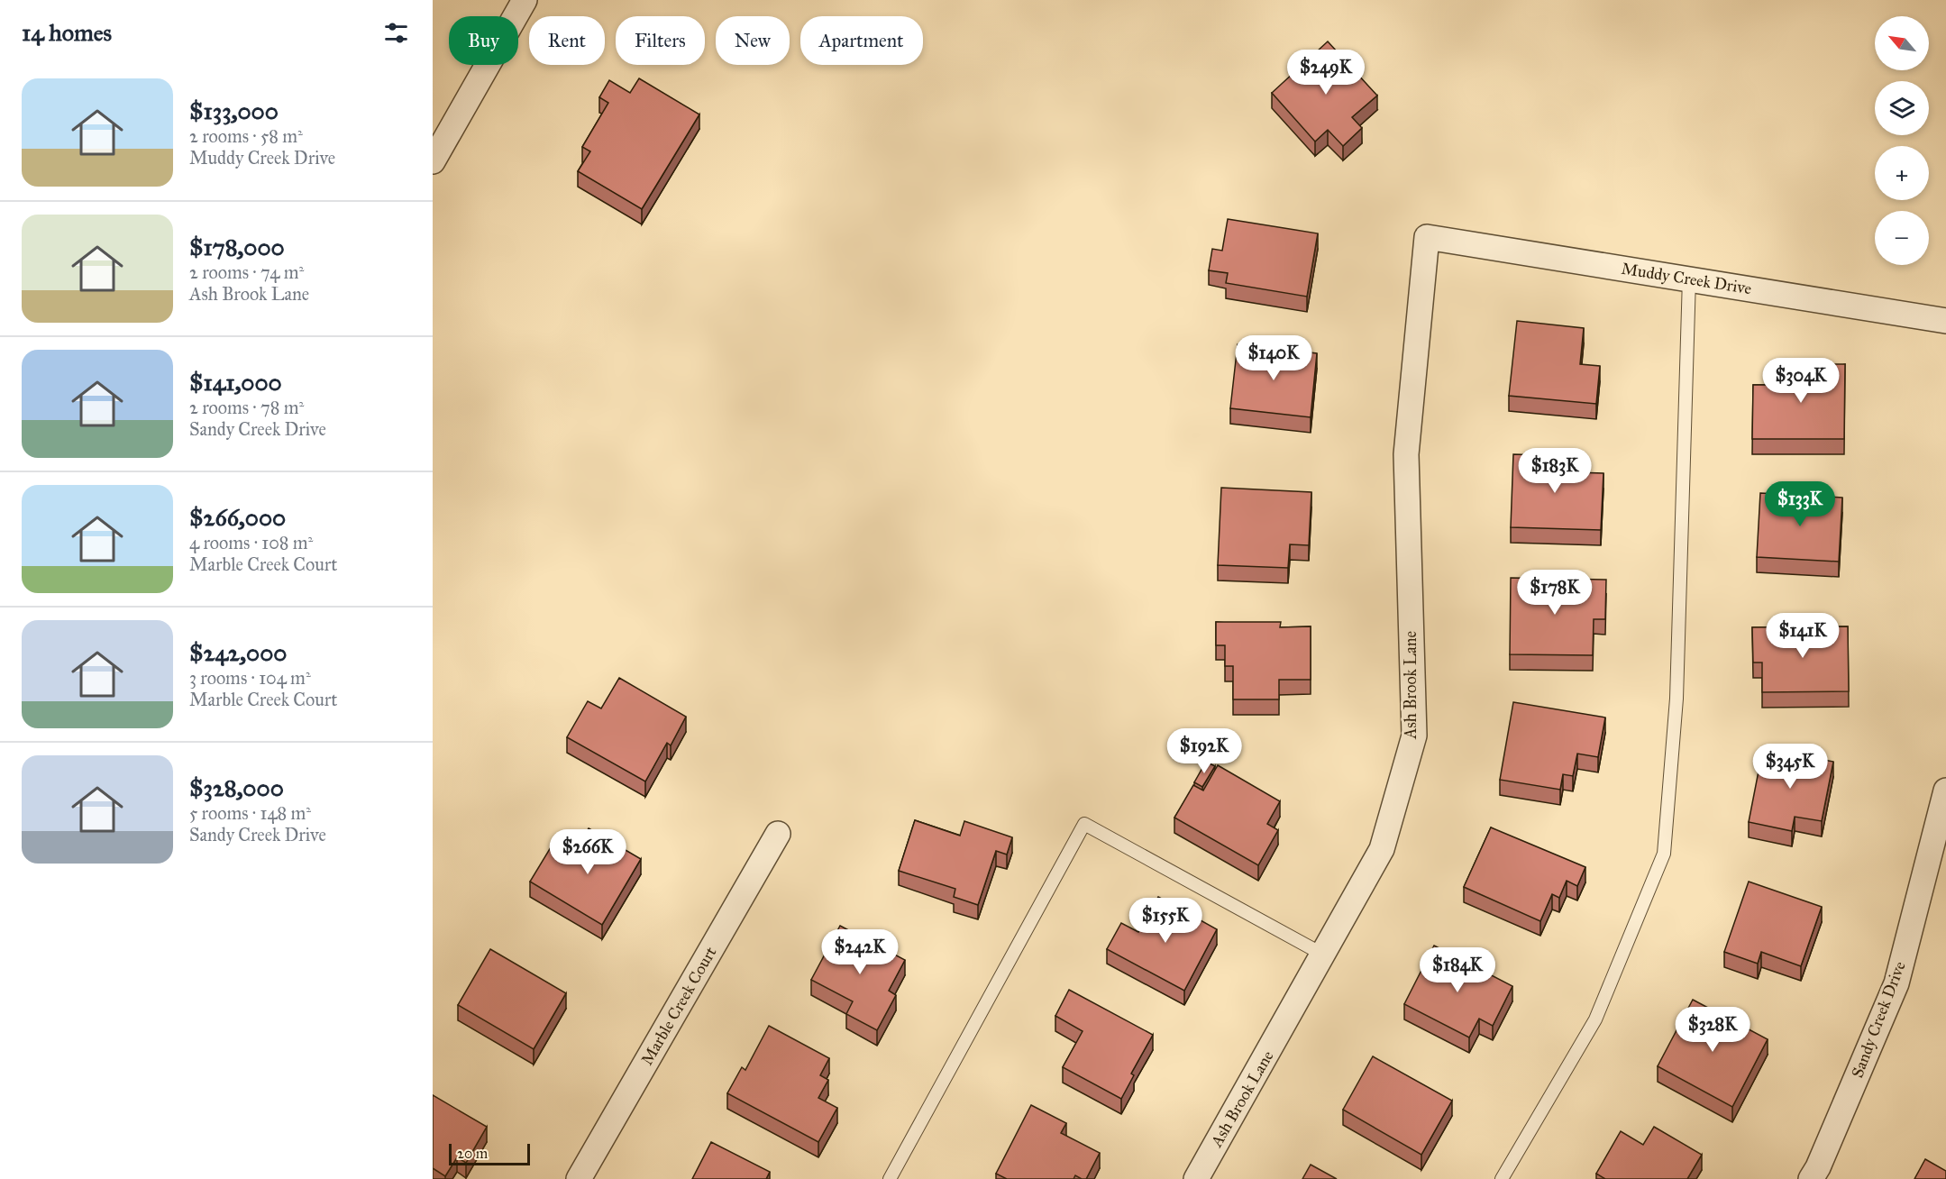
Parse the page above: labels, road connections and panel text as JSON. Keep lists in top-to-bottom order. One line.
{"streets":{"street":["Muddy Creek Drive","Ash Brook Lane","Marble Creek Court","Sandy Creek Drive"]},"crossings":[["Muddy Creek Drive","Ash Brook Lane"]],"scale_bar":"20 m","north":"top left","page":{"heading":"14 homes","map_buttons":["+","−"],"chip":["Buy","Rent","Filters","New","Apartment"],"price":["$249K","$140K","$304K","$183K","$133K","$178K","$141K","$192K","$345K","$266K","$155K","$242K","$184K","$328K"],"list":[{"name":"$133,000","note":"2 rooms · 58 m² · Muddy Creek Drive"},{"name":"$178,000","note":"2 rooms · 74 m² · Ash Brook Lane"},{"name":"$141,000","note":"2 rooms · 78 m² · Sandy Creek Drive"},{"name":"$266,000","note":"4 rooms · 108 m² · Marble Creek Court"},{"name":"$242,000","note":"3 rooms · 104 m² · Marble Creek Court"},{"name":"$328,000","note":"5 rooms · 148 m² · Sandy Creek Drive"}],"scale":"20 m"}}
